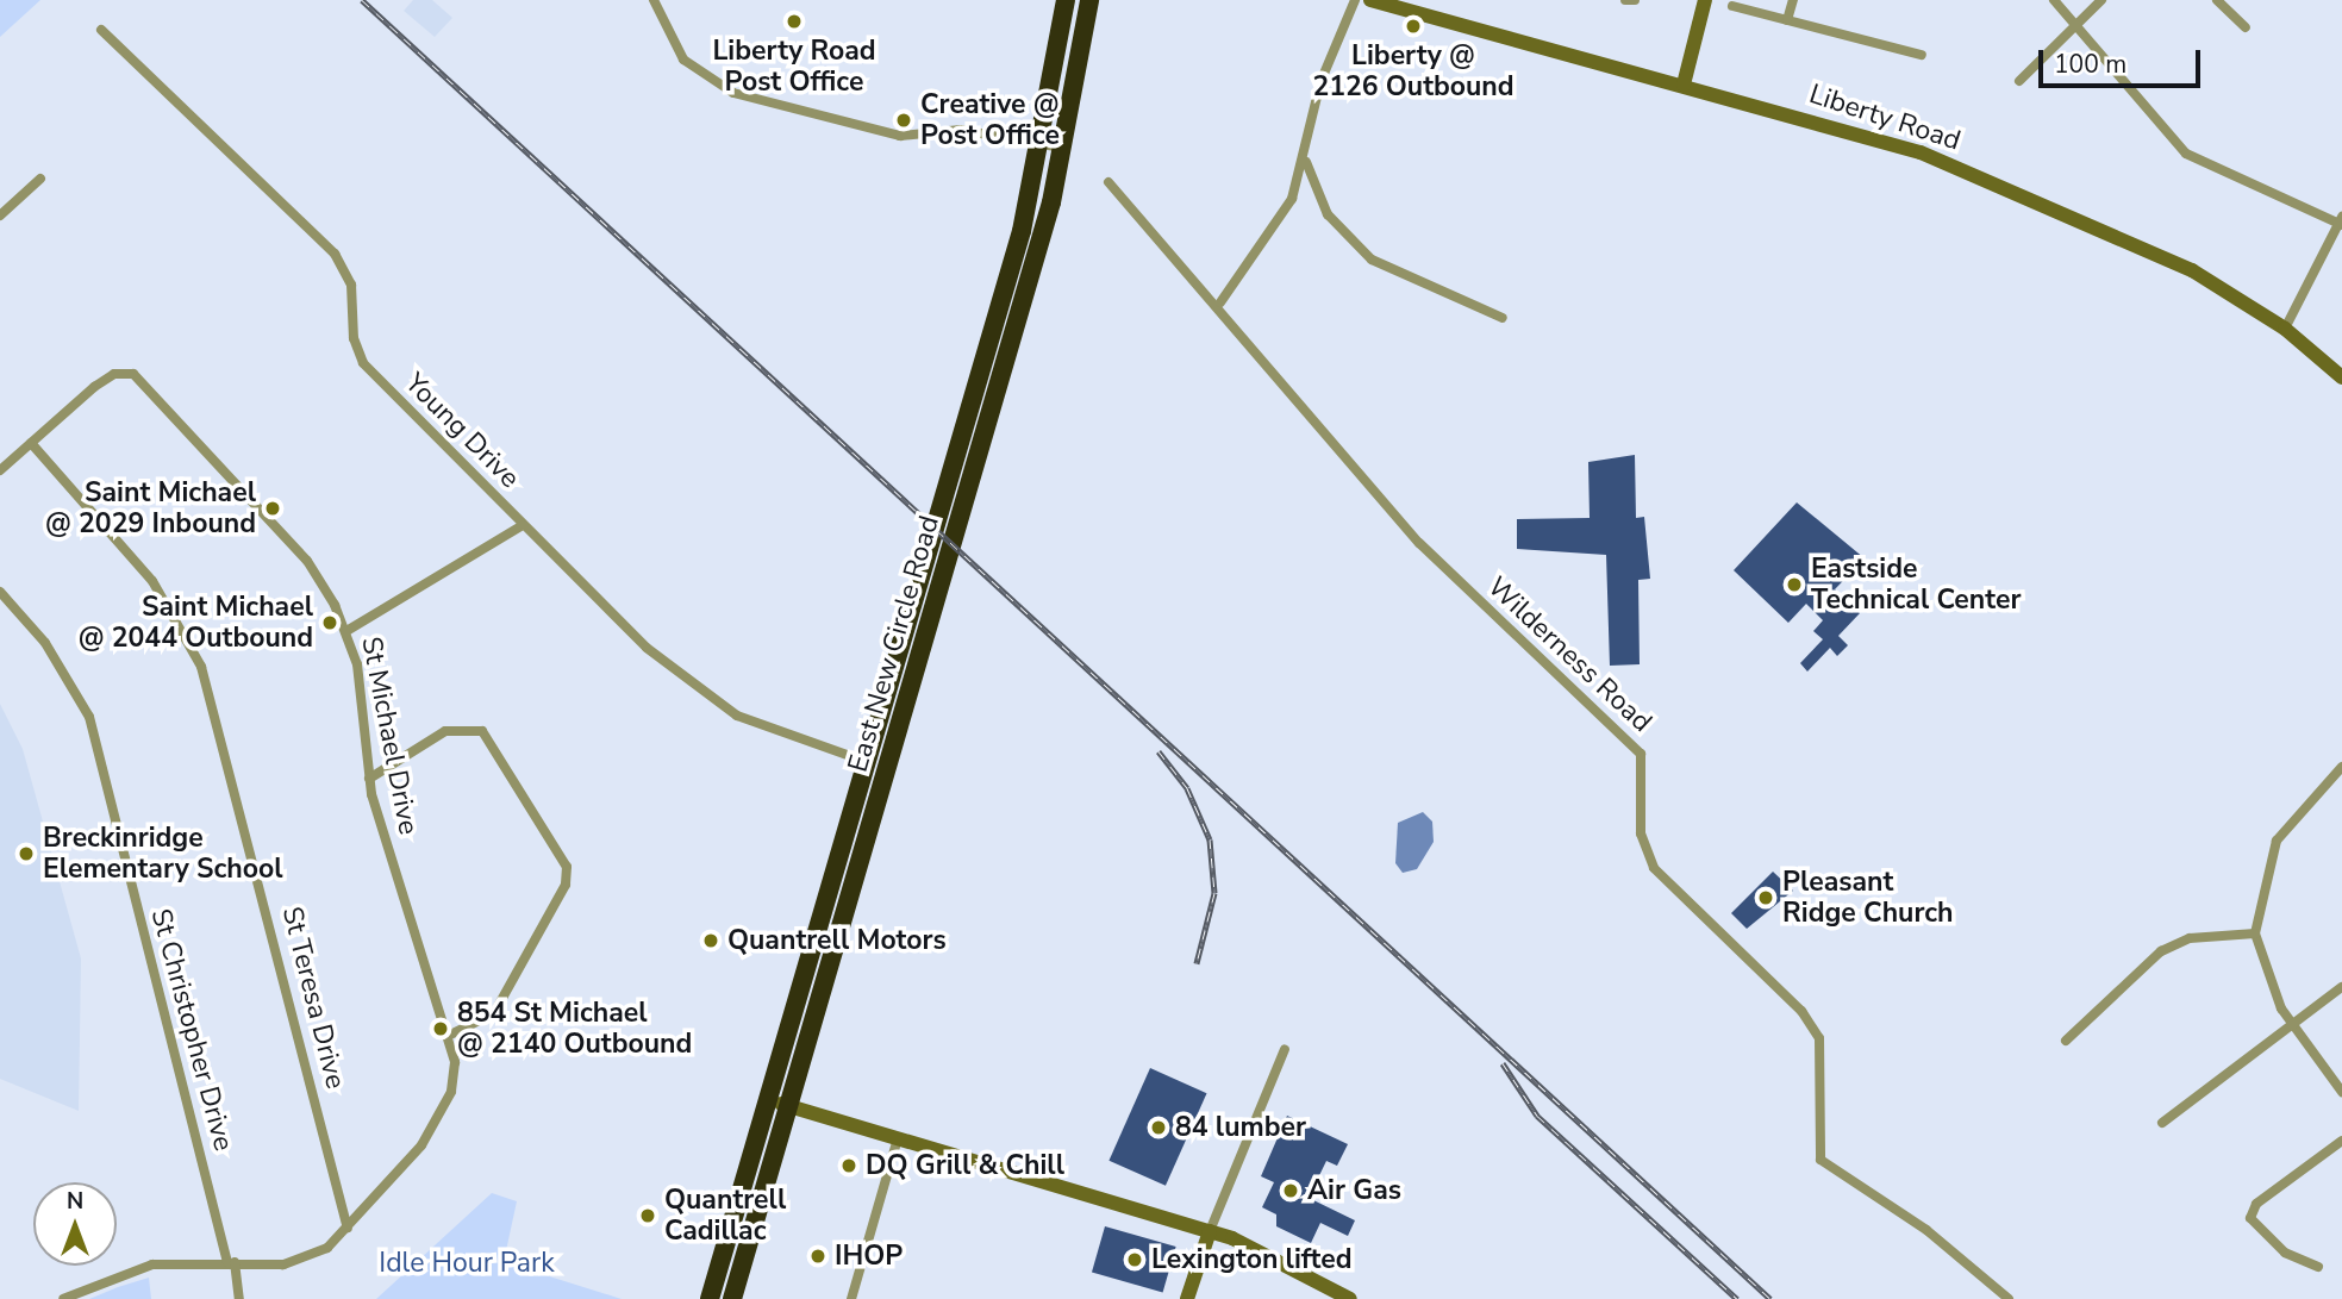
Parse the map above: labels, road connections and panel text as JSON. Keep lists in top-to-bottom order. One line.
{"streets":{"highway":["East New Circle Road"],"main road":["Liberty Road"],"street":["Young Drive","Wilderness Road","St Michael Drive","St Teresa Drive","St Christopher Drive"]},"crossings":[["Young Drive","East New Circle Road"],["St Michael Drive","St Teresa Drive"],["St Michael Drive","St Christopher Drive"]],"parks":["Idle Hour Park"],"places":["Liberty Road Post Office","Liberty @ 2126 Outbound","Creative @ Post Office","Saint Michael @ 2029 Inbound","Eastside Technical Center","Saint Michael @ 2044 Outbound","Breckinridge Elementary School","Pleasant Ridge Church","Quantrell Motors","854 St Michael @ 2140 Outbound","84 lumber","DQ Grill & Chill","Air Gas","Quantrell Cadillac","IHOP","Lexington lifted"],"scale_bar":"100 m","north":"top"}
